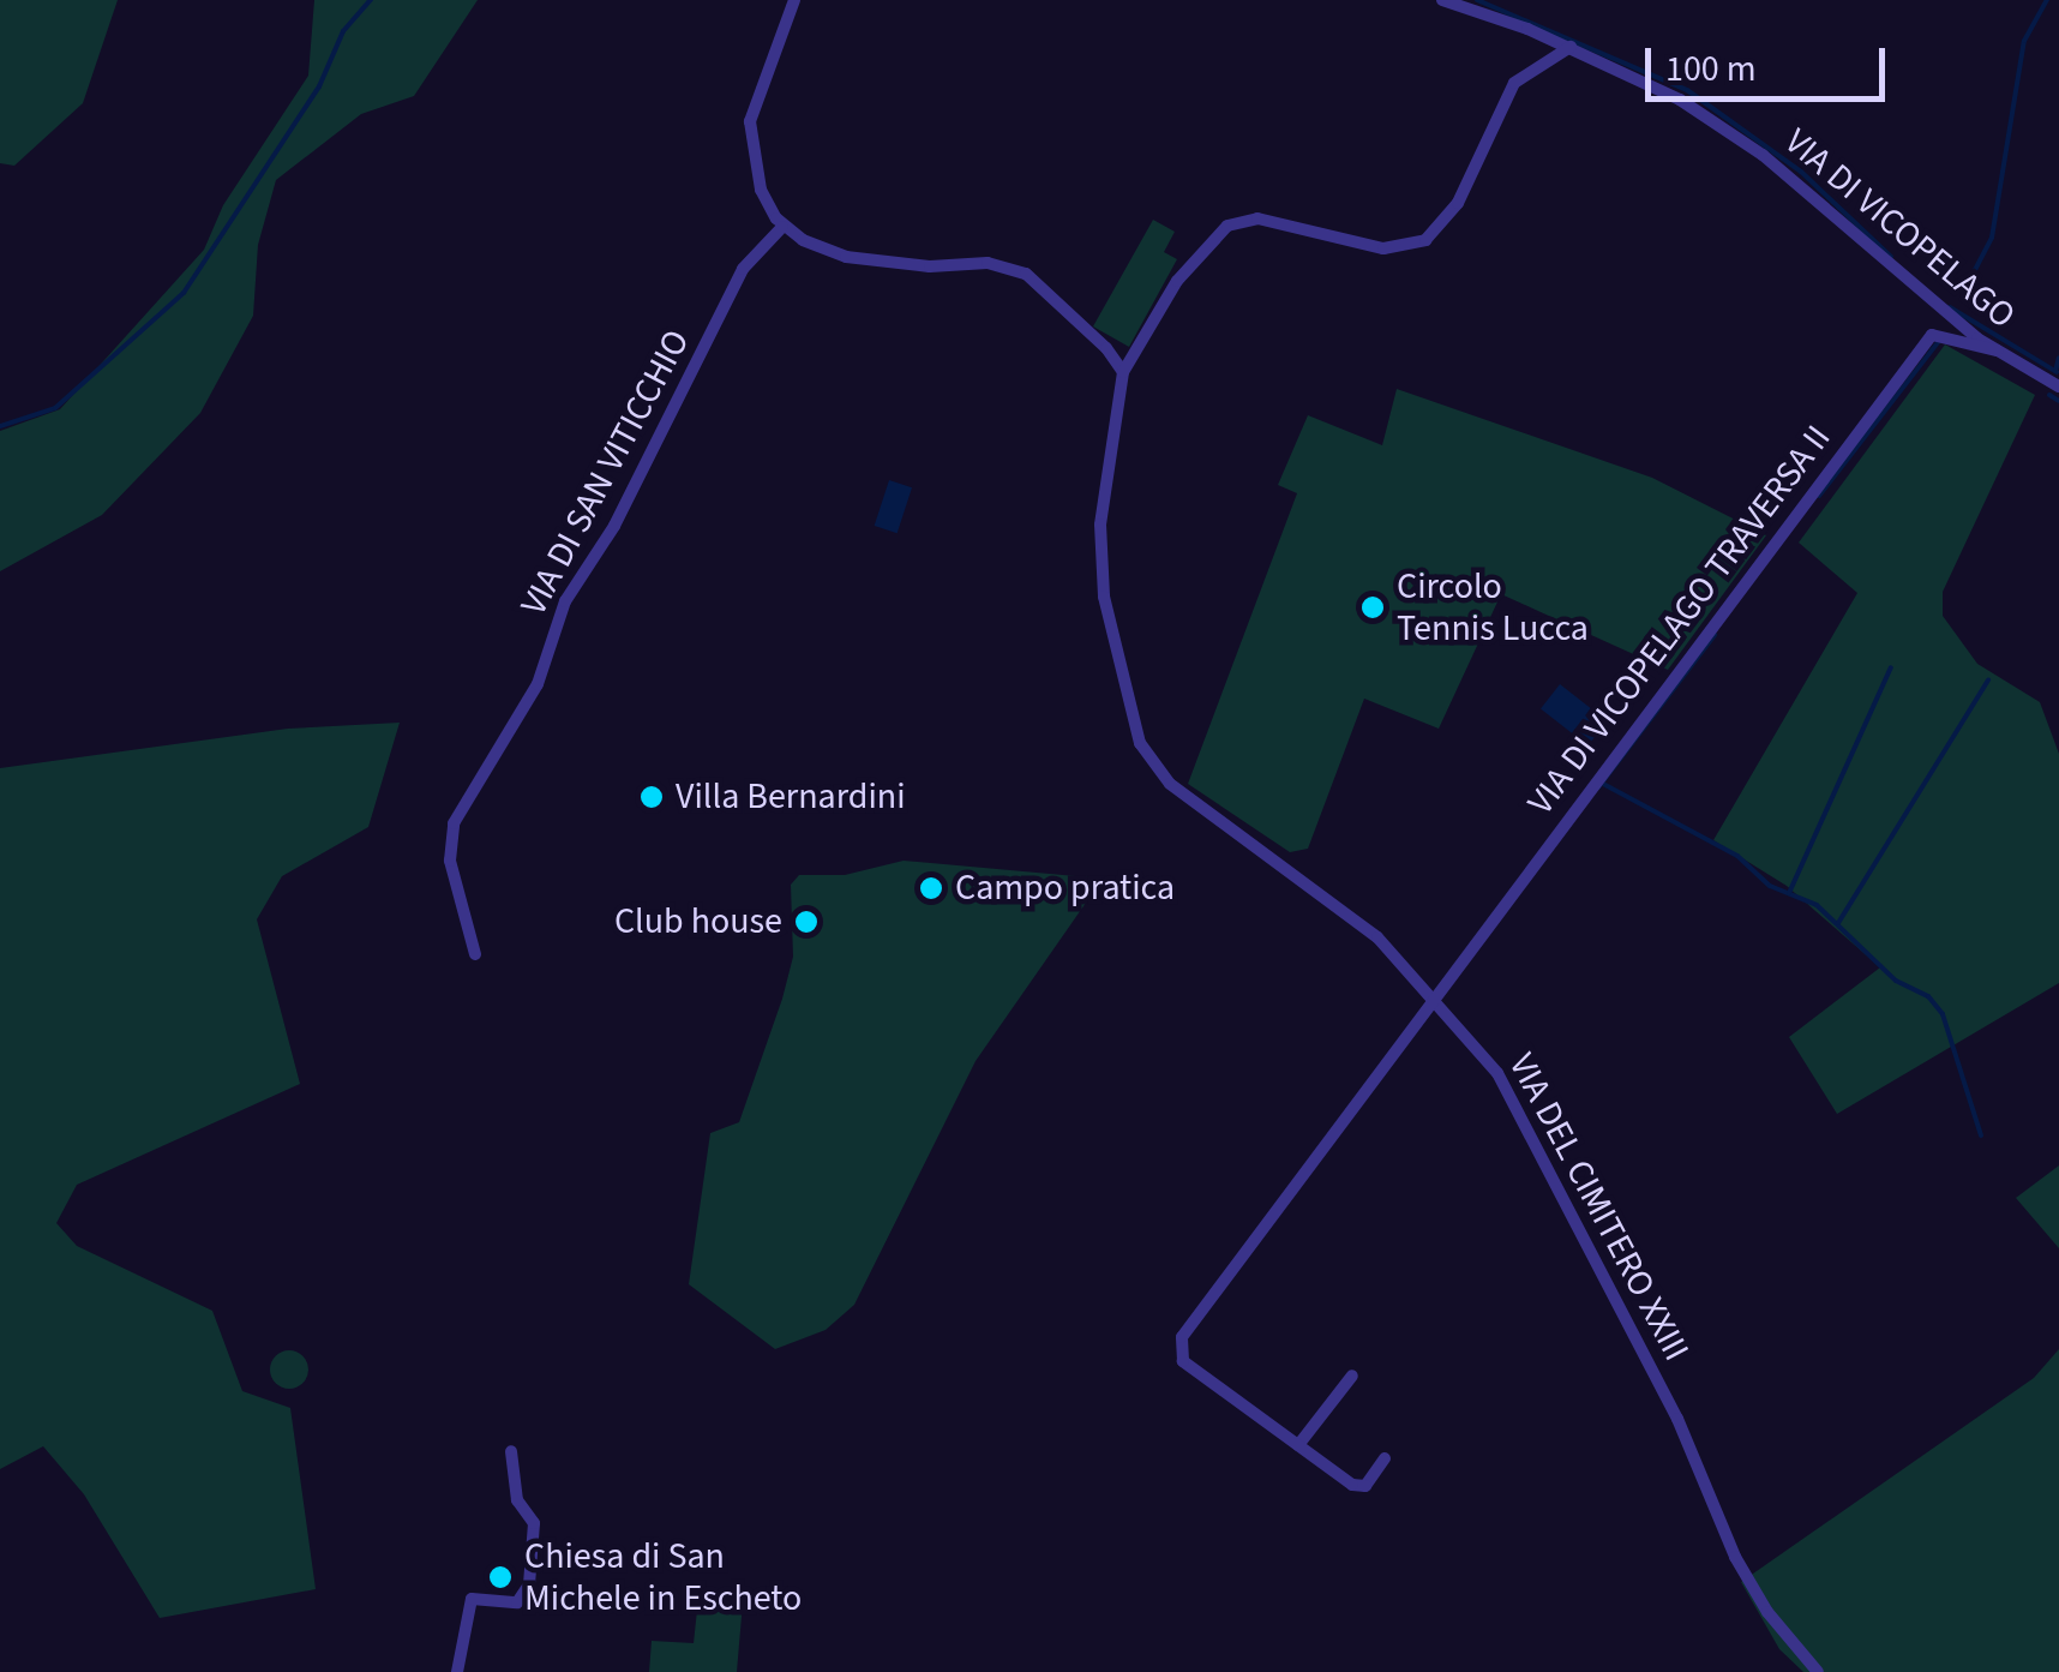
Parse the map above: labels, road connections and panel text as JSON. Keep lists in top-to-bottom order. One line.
{"streets":{"street":["VIA DI VICOPELAGO","VIA DI SAN VITICCHIO","VIA DI VICOPELAGO TRAVERSA II","VIA DEL CIMITERO XXIII"]},"crossings":[["VIA DI VICOPELAGO","VIA DI VICOPELAGO TRAVERSA II"],["VIA DI VICOPELAGO TRAVERSA II","VIA DEL CIMITERO XXIII"]],"places":["Circolo Tennis Lucca","Villa Bernardini","Campo pratica","Club house","Chiesa di San Michele in Escheto"],"scale_bar":"100 m"}
